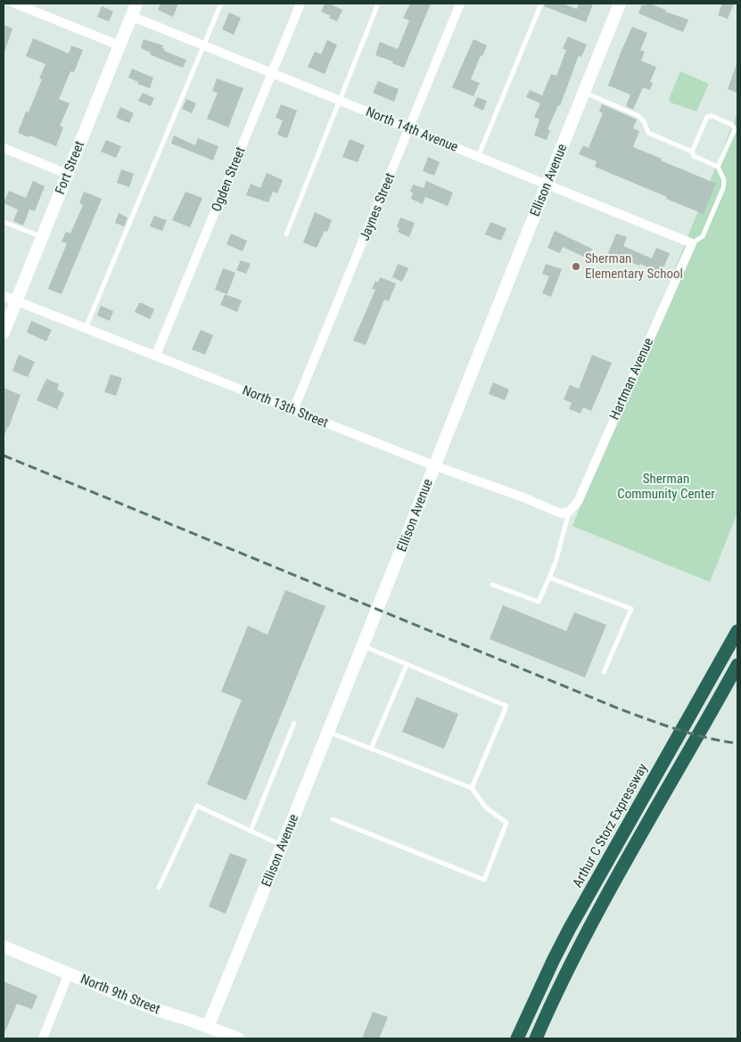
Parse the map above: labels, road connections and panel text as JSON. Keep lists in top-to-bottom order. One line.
{"streets":{"highway":["Arthur C Storz Expressway"],"street":["North 14th Avenue","Fort Street","Ogden Street","Ellison Avenue","Jaynes Street","Hartman Avenue","North 13th Street","North 9th Street"]},"crossings":[["North 14th Avenue","Fort Street"],["North 14th Avenue","Ogden Street"],["North 14th Avenue","Ellison Avenue"],["North 14th Avenue","Jaynes Street"],["North 14th Avenue","Hartman Avenue"],["Fort Street","North 13th Street"],["Ogden Street","North 13th Street"],["Ellison Avenue","North 13th Street"],["Ellison Avenue","North 9th Street"],["Jaynes Street","North 13th Street"],["Hartman Avenue","North 13th Street"]],"parks":["Sherman Community Center"],"places":["Sherman Elementary School"]}
